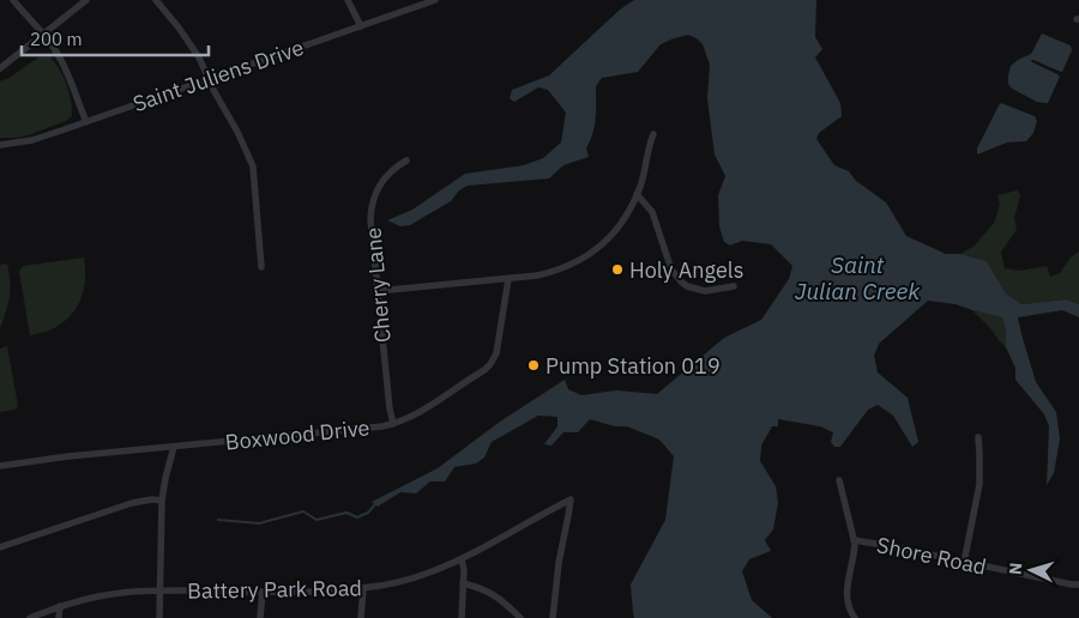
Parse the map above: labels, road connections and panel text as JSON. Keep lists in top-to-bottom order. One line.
{"streets":{"street":["Saint Juliens Drive","Cherry Lane","Boxwood Drive","Shore Road","Battery Park Road"]},"crossings":[["Cherry Lane","Boxwood Drive"]],"water":["Saint Julian Creek"],"places":["Holy Angels","Pump Station 019"],"scale_bar":"200 m","north":"left"}
